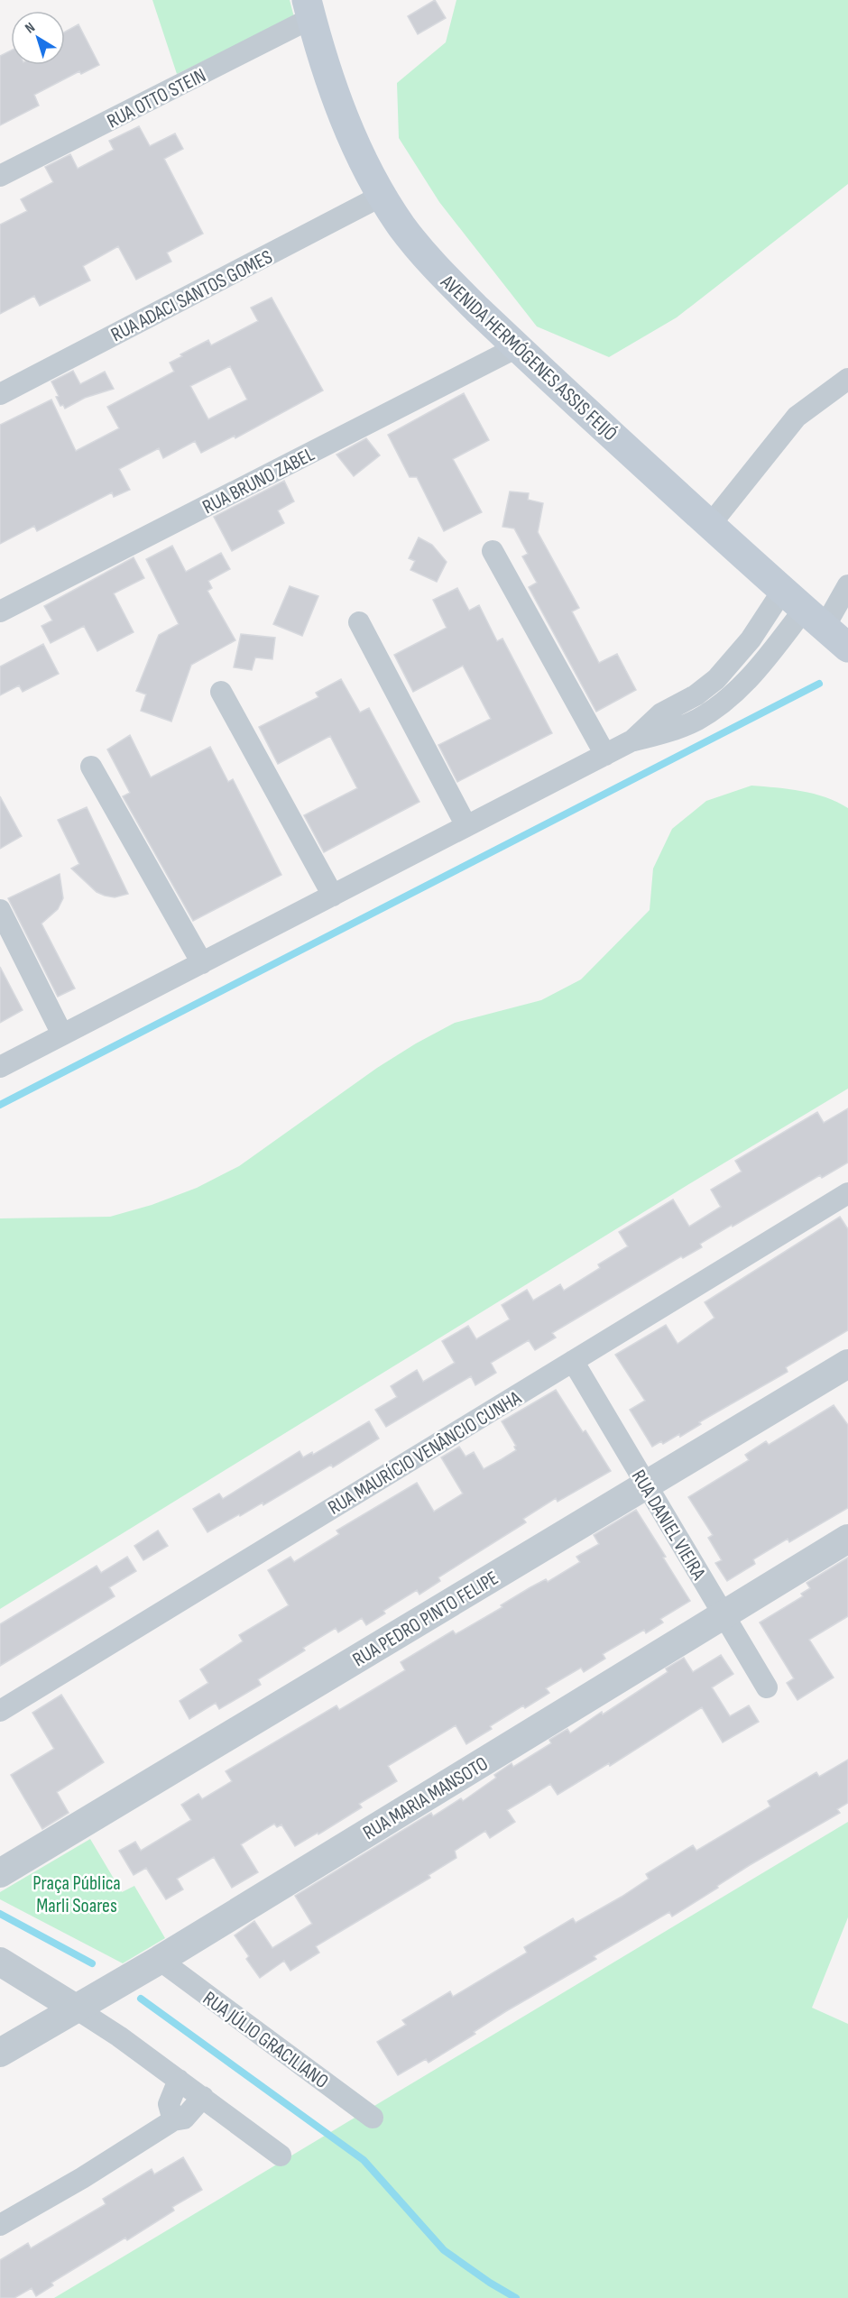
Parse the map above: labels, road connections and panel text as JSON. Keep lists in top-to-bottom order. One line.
{"streets":{"main road":["AVENIDA HERMÓGENES ASSIS FEIJÓ"],"street":["RUA OTTO STEIN","RUA ADACI SANTOS GOMES","RUA BRUNO ZABEL","RUA MAURÍCIO VENÂNCIO CUNHA","RUA DANIEL VIEIRA","RUA PEDRO PINTO FELIPE","RUA MARIA MANSOTO","RUA JÚLIO GRACILIANO"]},"crossings":[["RUA OTTO STEIN","AVENIDA HERMÓGENES ASSIS FEIJÓ"],["RUA ADACI SANTOS GOMES","AVENIDA HERMÓGENES ASSIS FEIJÓ"],["AVENIDA HERMÓGENES ASSIS FEIJÓ","RUA BRUNO ZABEL"],["RUA MAURÍCIO VENÂNCIO CUNHA","RUA DANIEL VIEIRA"],["RUA DANIEL VIEIRA","RUA PEDRO PINTO FELIPE"],["RUA DANIEL VIEIRA","RUA MARIA MANSOTO"],["RUA MARIA MANSOTO","RUA JÚLIO GRACILIANO"]],"parks":["Praça Pública Marli Soares"],"north":"top left"}
